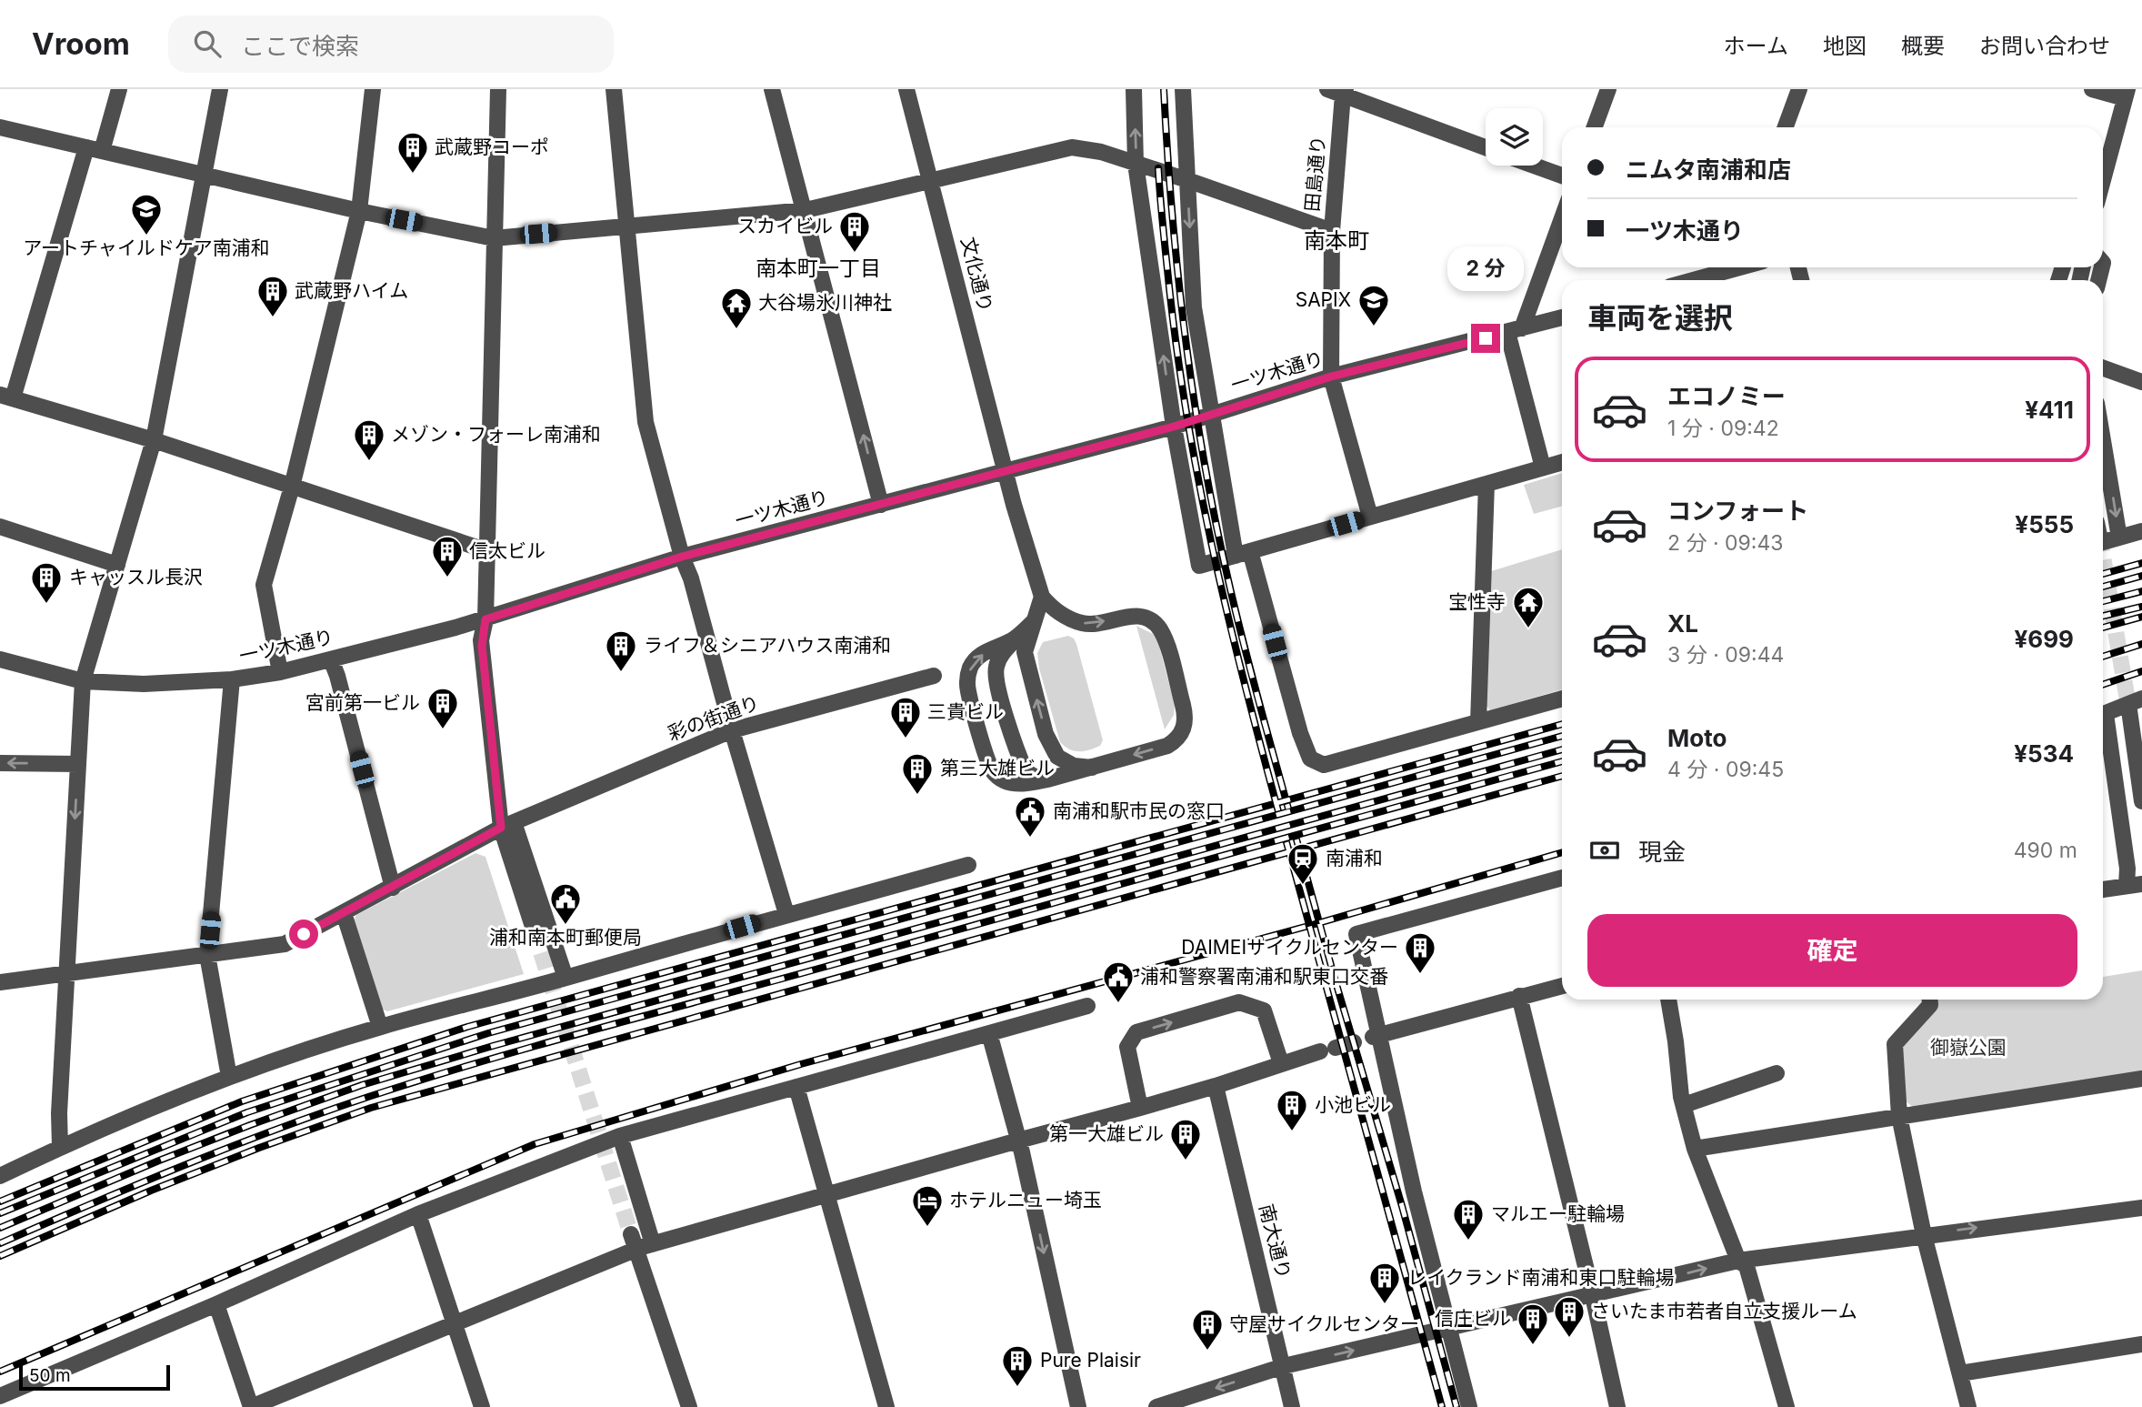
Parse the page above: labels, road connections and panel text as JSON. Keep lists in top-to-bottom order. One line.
{"streets":{"street":["田島通り","文化通り","一ツ木通り","彩の街通り","南大通り"]},"crossings":[["田島通り","一ツ木通り"],["文化通り","一ツ木通り"]],"districts":["南本町","南本町一丁目"],"parks":["御嶽公園"],"places":{"building":["武蔵野コーポ","スカイビル","武蔵野ハイム","メゾン・フォーレ南浦和","信太ビル","キャッスル長沢","ライフ＆シニアハウス南浦和","宮前第一ビル","三貴ビル","第三大雄ビル","DAIMEIサイクルセンター","小池ビル","第一大雄ビル","マルエー駐輪場","レイクランド南浦和東口駐輪場","さいたま市若者自立支援ルーム","信庄ビル","守屋サイクルセンター","Pure Plaisir"],"school or university":["アートチャイルドケア南浦和","SAPIX"],"temple":["大谷場氷川神社","宝性寺"],"public building":["南浦和駅市民の窓口","浦和南本町郵便局","浦和警察署南浦和駅東口交番"],"station":["南浦和"],"hotel":["ホテルニュー埼玉"]},"scale_bar":"50 m","page":{"header":"Vroom","search":"ここで検索","nav":["ホーム","地図","概要","お問い合わせ"],"banner":["ニムタ南浦和店","一ツ木通り"],"bubble":"2 分","heading":"車両を選択","list":[{"name":"エコノミー","note":"1 分 · 09:42","value":"¥411"},{"name":"コンフォート","note":"2 分 · 09:43","value":"¥555"},{"name":"XL","note":"3 分 · 09:44","value":"¥699"},{"name":"Moto","note":"4 分 · 09:45","value":"¥534"}],"pay":["現金","490 m"],"buttons":"確定","scale":"50 m"}}
